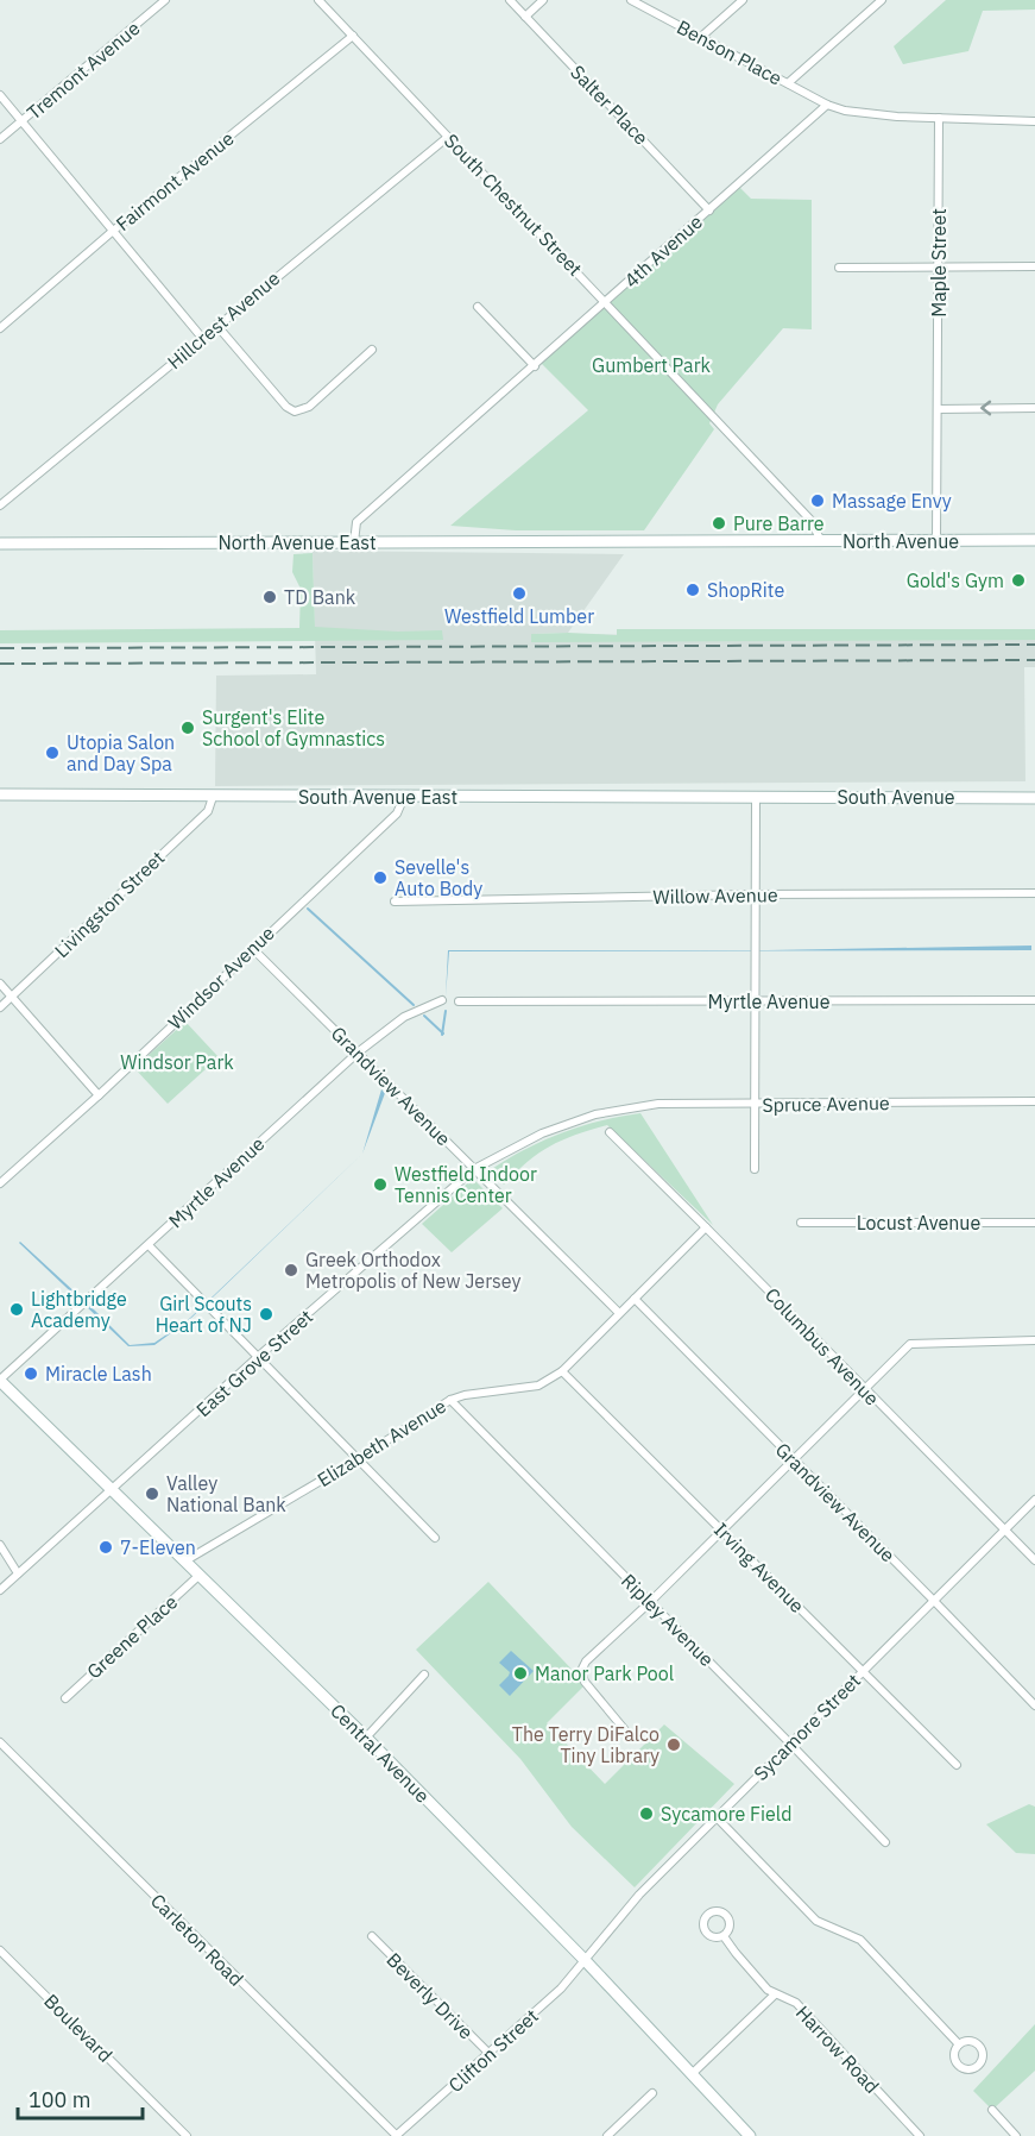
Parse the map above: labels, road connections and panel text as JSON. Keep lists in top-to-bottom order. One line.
{"streets":{"main road":["North Avenue","North Avenue East","South Avenue East","South Avenue","Central Avenue"],"street":["Benson Place","Tremont Avenue","Salter Place","Fairmont Avenue","South Chestnut Street","4th Avenue","Maple Street","Hillcrest Avenue","Willow Avenue","Livingston Street","Windsor Avenue","Myrtle Avenue","Grandview Avenue","Spruce Avenue","Locust Avenue","Columbus Avenue","East Grove Street","Elizabeth Avenue","Irving Avenue","Ripley Avenue","Greene Place","Sycamore Street","Carleton Road","Beverly Drive","Boulevard","Harrow Road","Clifton Street"]},"crossings":[["Benson Place","4th Avenue"],["Salter Place","4th Avenue"],["Fairmont Avenue","South Chestnut Street"],["South Chestnut Street","4th Avenue"],["South Chestnut Street","Hillcrest Avenue"],["South Chestnut Street","North Avenue"],["4th Avenue","North Avenue East"],["Maple Street","North Avenue"],["North Avenue","North Avenue East"],["South Avenue East","South Avenue"],["South Avenue East","Livingston Street"],["South Avenue East","Windsor Avenue"],["Windsor Avenue","Grandview Avenue"],["Myrtle Avenue","Grandview Avenue"],["Myrtle Avenue","Central Avenue"],["Grandview Avenue","East Grove Street"],["Grandview Avenue","Elizabeth Avenue"],["Grandview Avenue","Sycamore Street"],["Spruce Avenue","East Grove Street"],["Columbus Avenue","Elizabeth Avenue"],["Columbus Avenue","Sycamore Street"],["East Grove Street","Central Avenue"],["Elizabeth Avenue","Irving Avenue"],["Elizabeth Avenue","Ripley Avenue"],["Elizabeth Avenue","Central Avenue"],["Irving Avenue","Sycamore Street"],["Ripley Avenue","Sycamore Street"],["Greene Place","Central Avenue"],["Sycamore Street","Central Avenue"],["Sycamore Street","Clifton Street"],["Central Avenue","Clifton Street"],["Carleton Road","Clifton Street"],["Beverly Drive","Clifton Street"]],"parks":["Gumbert Park","Windsor Park"],"places":["Massage Envy","Pure Barre","Gold's Gym","ShopRite","Westfield Lumber","TD Bank","Surgent's Elite School of Gymnastics","Utopia Salon and Day Spa","Sevelle's Auto Body","Westfield Indoor Tennis Center","Greek Orthodox Metropolis of New Jersey","Lightbridge Academy","Girl Scouts Heart of NJ","Miracle Lash","Valley National Bank","7-Eleven","Manor Park Pool","The Terry DiFalco Tiny Library","Sycamore Field"],"scale_bar":"100 m"}
